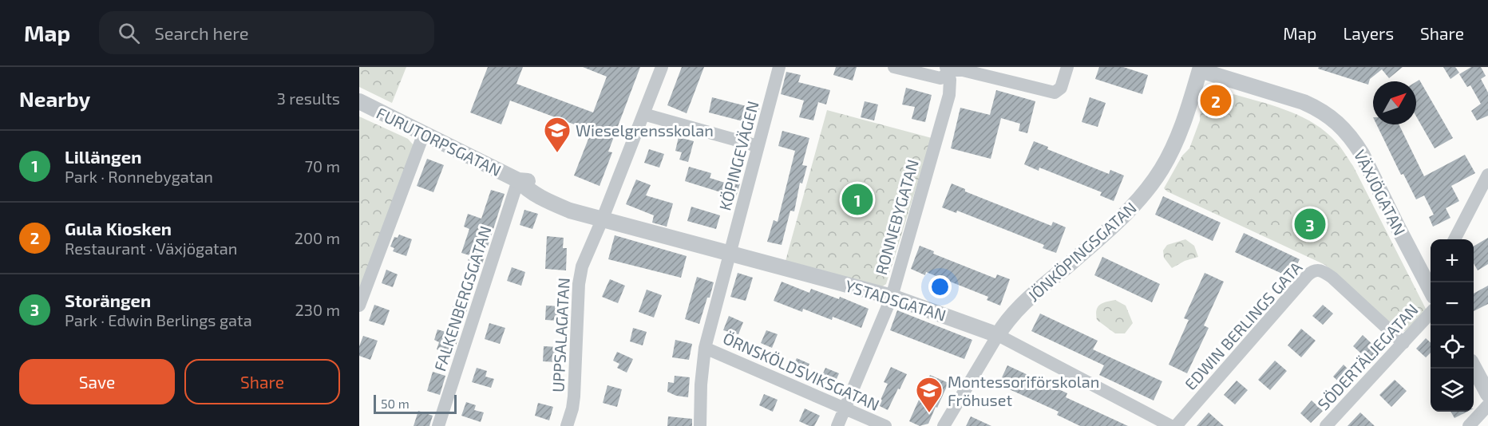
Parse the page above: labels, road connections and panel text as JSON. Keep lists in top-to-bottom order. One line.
{"streets":{"street":["FURUTORPSGATAN","KÖPINGEVÄGEN","VÄXJÖGATAN","RONNEBYGATAN","JÖNKÖPINGSGATAN","FALKENBERGSGATAN","YSTADSGATAN","EDWIN BERLINGS GATA","UPPSALAGATAN","SÖDERTÄLJEGATAN","ÖRNSKÖLDSVIKSGATAN"]},"crossings":[["FURUTORPSGATAN","FALKENBERGSGATAN"],["FURUTORPSGATAN","YSTADSGATAN"],["FURUTORPSGATAN","UPPSALAGATAN"],["KÖPINGEVÄGEN","YSTADSGATAN"],["KÖPINGEVÄGEN","ÖRNSKÖLDSVIKSGATAN"],["VÄXJÖGATAN","JÖNKÖPINGSGATAN"],["RONNEBYGATAN","YSTADSGATAN"],["RONNEBYGATAN","ÖRNSKÖLDSVIKSGATAN"],["JÖNKÖPINGSGATAN","YSTADSGATAN"],["YSTADSGATAN","UPPSALAGATAN"],["EDWIN BERLINGS GATA","SÖDERTÄLJEGATAN"]],"places":{"school or university":["Wieselgrensskolan","Montessoriförskolan Fröhuset"]},"scale_bar":"50 m","north":"top right","page":{"header":"Map","search":"Search here","nav":["Map","Layers","Share"],"heading":["Nearby","3 results"],"pins":["2","1","3"],"list":[{"mark":"1","name":"Lillängen","note":"Park · Ronnebygatan","value":"70 m"},{"mark":"2","name":"Gula Kiosken","note":"Restaurant · Växjögatan","value":"200 m"},{"mark":"3","name":"Storängen","note":"Park · Edwin Berlings gata","value":"230 m"}],"map_buttons":["+","−"],"buttons":["Save","Share"],"scale":"50 m"}}
